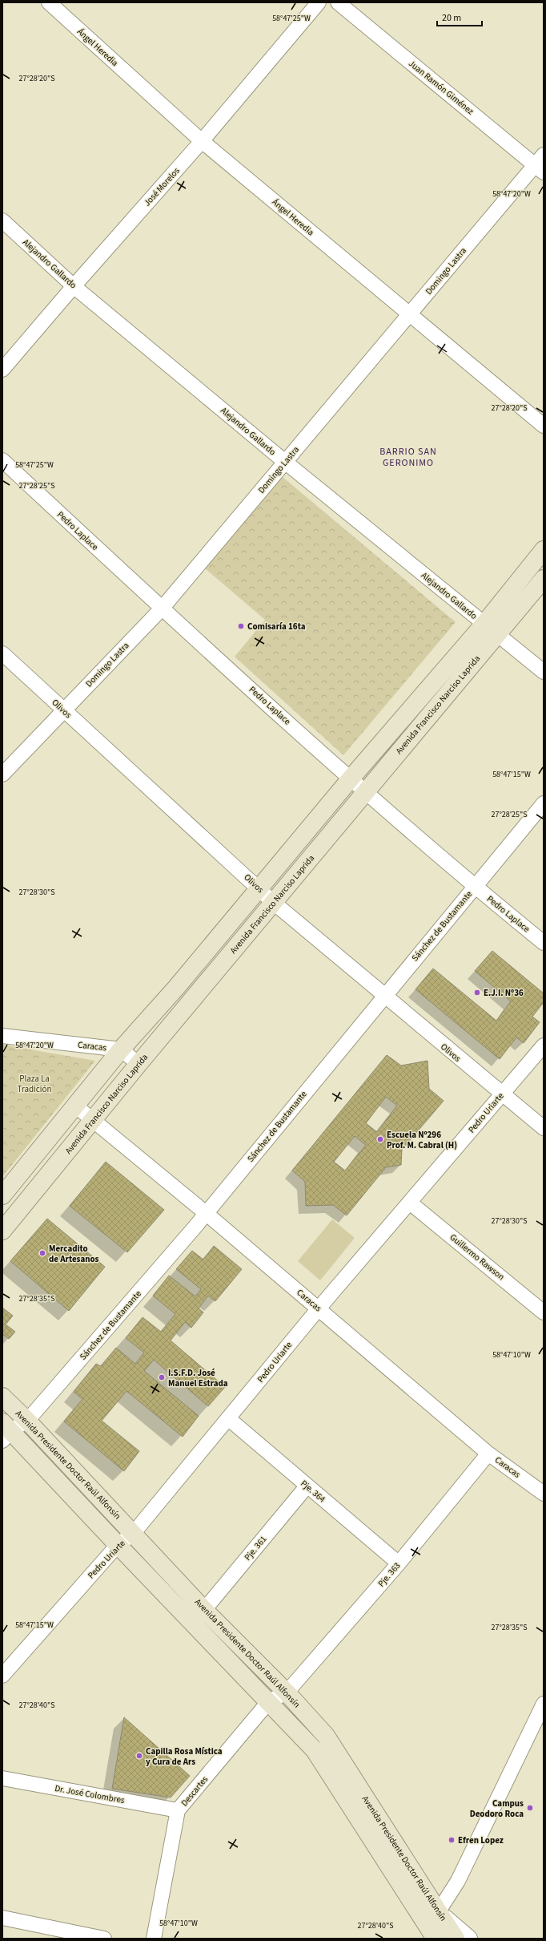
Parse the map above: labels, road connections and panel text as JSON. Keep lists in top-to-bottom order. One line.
{"streets":{"main road":["Avenida Francisco Narciso Laprida","Avenida Presidente Doctor Raúl Alfonsín"],"street":["Ángel Heredia","Juan Ramón Giménez","José Morelos","Alejandro Gallardo","Domingo Lastra","Pedro Laplace","Olivos","Sánchez de Bustamante","Caracas","Pedro Uriarte","Guillermo Rawson","Pje. 364","Pje. 361","Pje. 363","Descartes","Dr. José Colombres"]},"crossings":[["Ángel Heredia","José Morelos"],["Ángel Heredia","Domingo Lastra"],["Juan Ramón Giménez","Domingo Lastra"],["José Morelos","Alejandro Gallardo"],["Alejandro Gallardo","Domingo Lastra"],["Alejandro Gallardo","Avenida Francisco Narciso Laprida"],["Domingo Lastra","Pedro Laplace"],["Domingo Lastra","Olivos"],["Pedro Laplace","Avenida Francisco Narciso Laprida"],["Pedro Laplace","Sánchez de Bustamante"],["Avenida Francisco Narciso Laprida","Olivos"],["Avenida Francisco Narciso Laprida","Caracas"],["Olivos","Sánchez de Bustamante"],["Olivos","Pedro Uriarte"],["Sánchez de Bustamante","Caracas"],["Sánchez de Bustamante","Avenida Presidente Doctor Raúl Alfonsín"],["Caracas","Pedro Uriarte"],["Caracas","Pje. 363"],["Pedro Uriarte","Guillermo Rawson"],["Pedro Uriarte","Avenida Presidente Doctor Raúl Alfonsín"],["Pedro Uriarte","Pje. 364"],["Avenida Presidente Doctor Raúl Alfonsín","Pje. 361"],["Avenida Presidente Doctor Raúl Alfonsín","Pje. 363"],["Avenida Presidente Doctor Raúl Alfonsín","Descartes"],["Pje. 364","Pje. 361"],["Pje. 364","Pje. 363"],["Pje. 363","Descartes"],["Descartes","Dr. José Colombres"]],"districts":["BARRIO SAN GERONIMO"],"parks":["Plaza La Tradición"],"places":["Comisaría 16ta","E.J.I. Nº36","Escuela Nº296 Prof. M. Cabral (H)","Mercadito de Artesanos","I.S.F.D. José Manuel Estrada","Capilla Rosa Mística y Cura de Ars","Campus Deodoro Roca","Efren Lopez"],"scale_bar":"20 m","coordinates":["58°47'25\"W","27°28'20\"S","58°47'20\"W","27°28'25\"S","58°47'15\"W","27°28'30\"S","27°28'35\"S","58°47'10\"W","27°28'40\"S"]}
